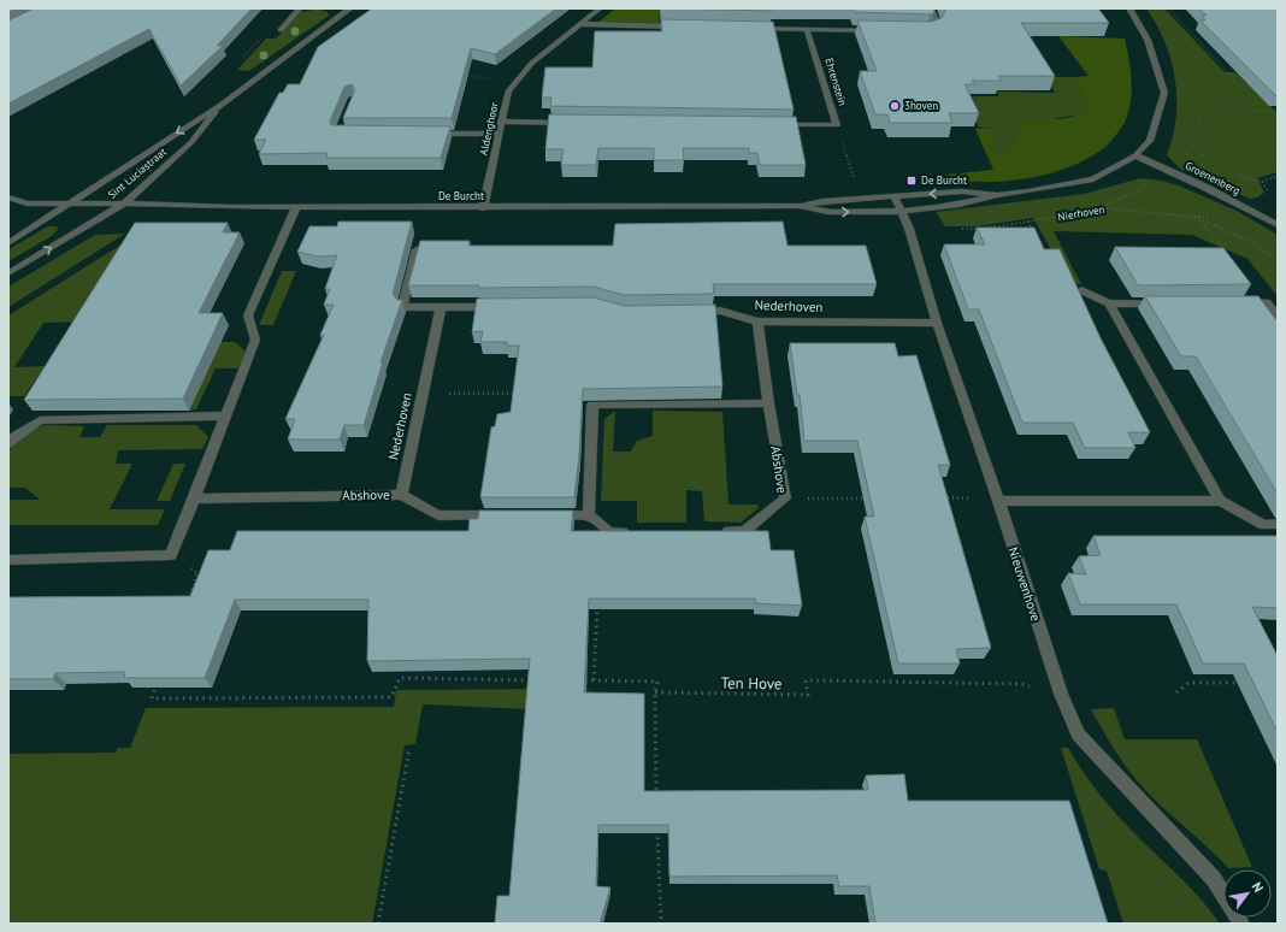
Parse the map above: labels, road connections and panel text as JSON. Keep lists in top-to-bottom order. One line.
{"streets":{"street":["Ehrenstein","Aldenghoor","Sint Luciastraat","Groenenberg","De Burcht","Nederhoven","Abshove","Nieuwenhove"],"path":["Nierhoven","Ten Hove"]},"crossings":[["Aldenghoor","De Burcht"],["Sint Luciastraat","De Burcht"],["Groenenberg","De Burcht"],["De Burcht","Nieuwenhove"],["Nederhoven","Abshove"],["Nederhoven","Nieuwenhove"],["Nieuwenhove","Ten Hove"]],"places":{"other":["3hoven"],"transit":["De Burcht"]},"north":"top right"}
